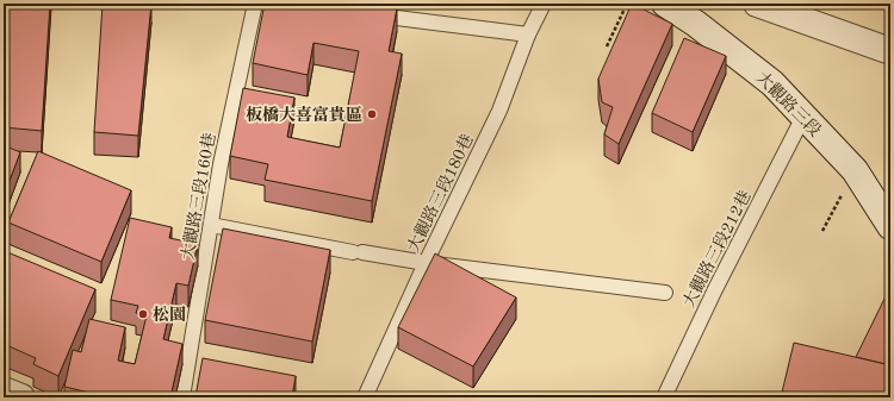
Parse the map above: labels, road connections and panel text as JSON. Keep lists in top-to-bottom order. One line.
{"streets":{"main road":["大觀路三段"],"lane":["大觀路三段180巷","大觀路三段160巷","大觀路三段212巷"]},"crossings":[["大觀路三段","大觀路三段212巷"]],"places":["板橋大喜富貴區","松園"]}
